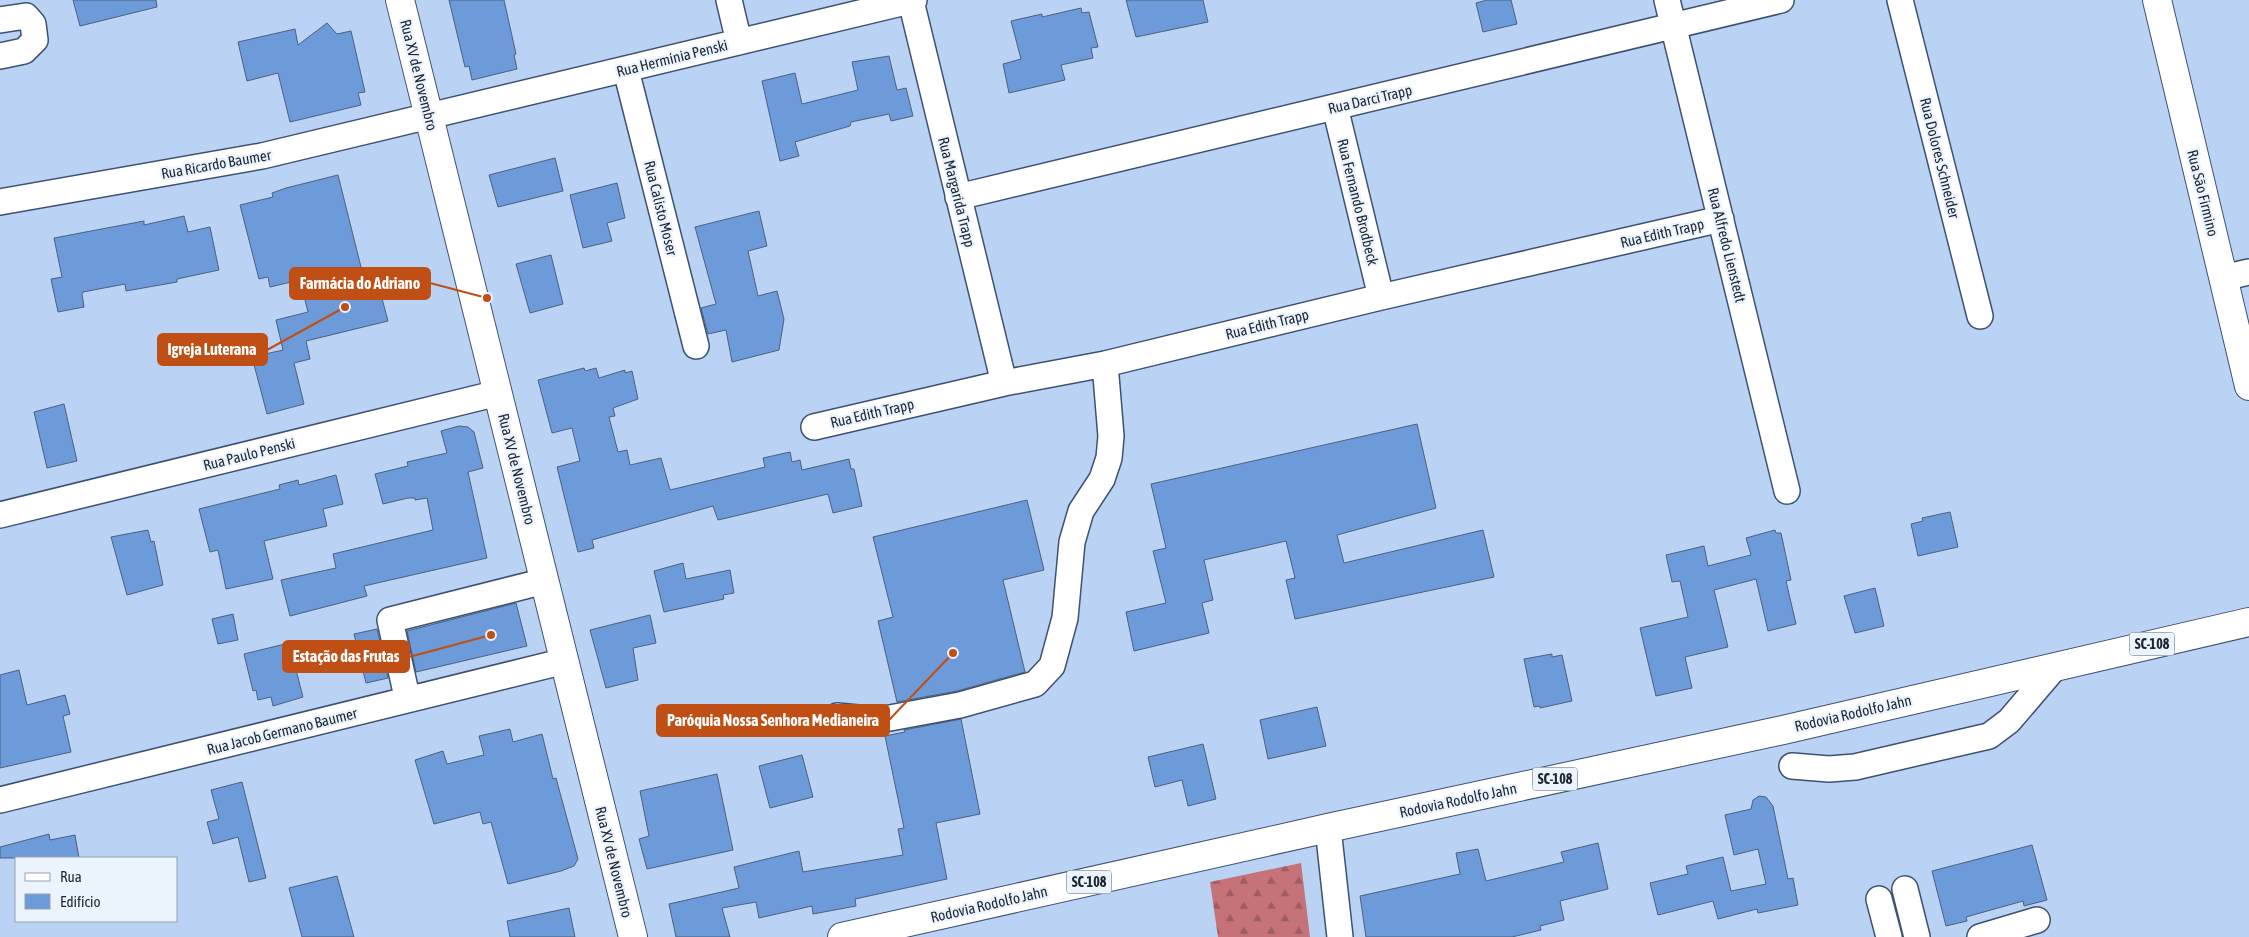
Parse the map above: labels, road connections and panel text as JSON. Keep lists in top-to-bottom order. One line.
{"streets":{"main road":["Rua XV de Novembro","Rua São Firmino","SC-108","Rodovia Rodolfo Jahn"],"street":["Rua Hermínia Penski","Rua Darci Trapp","Rua Dolores Schneider","Rua Ricardo Baumer","Rua Margarida Trapp","Rua Fernando Brodbeck","Rua Calisto Moser","Rua Edith Trapp","Rua Alfredo Lienstedt","Rua Paulo Penski","Rua Jacob Germano Baumer"]},"crossings":[["Rua Hermínia Penski","Rua XV de Novembro"],["Rua Hermínia Penski","Rua Ricardo Baumer"],["Rua Hermínia Penski","Rua Margarida Trapp"],["Rua Hermínia Penski","Rua Calisto Moser"],["Rua XV de Novembro","Rua Ricardo Baumer"],["Rua XV de Novembro","Rua Paulo Penski"],["Rua XV de Novembro","Rua Jacob Germano Baumer"],["Rua Darci Trapp","Rua Margarida Trapp"],["Rua Darci Trapp","Rua Fernando Brodbeck"],["Rua Darci Trapp","Rua Alfredo Lienstedt"],["Rua Margarida Trapp","Rua Edith Trapp"],["Rua Fernando Brodbeck","Rua Edith Trapp"],["Rua Edith Trapp","Rua Alfredo Lienstedt"]],"places":["Farmácia do Adriano","Igreja Luterana","Estação das Frutas","Paróquia Nossa Senhora Medianeira"],"legend":["Rua","Edifício"]}
